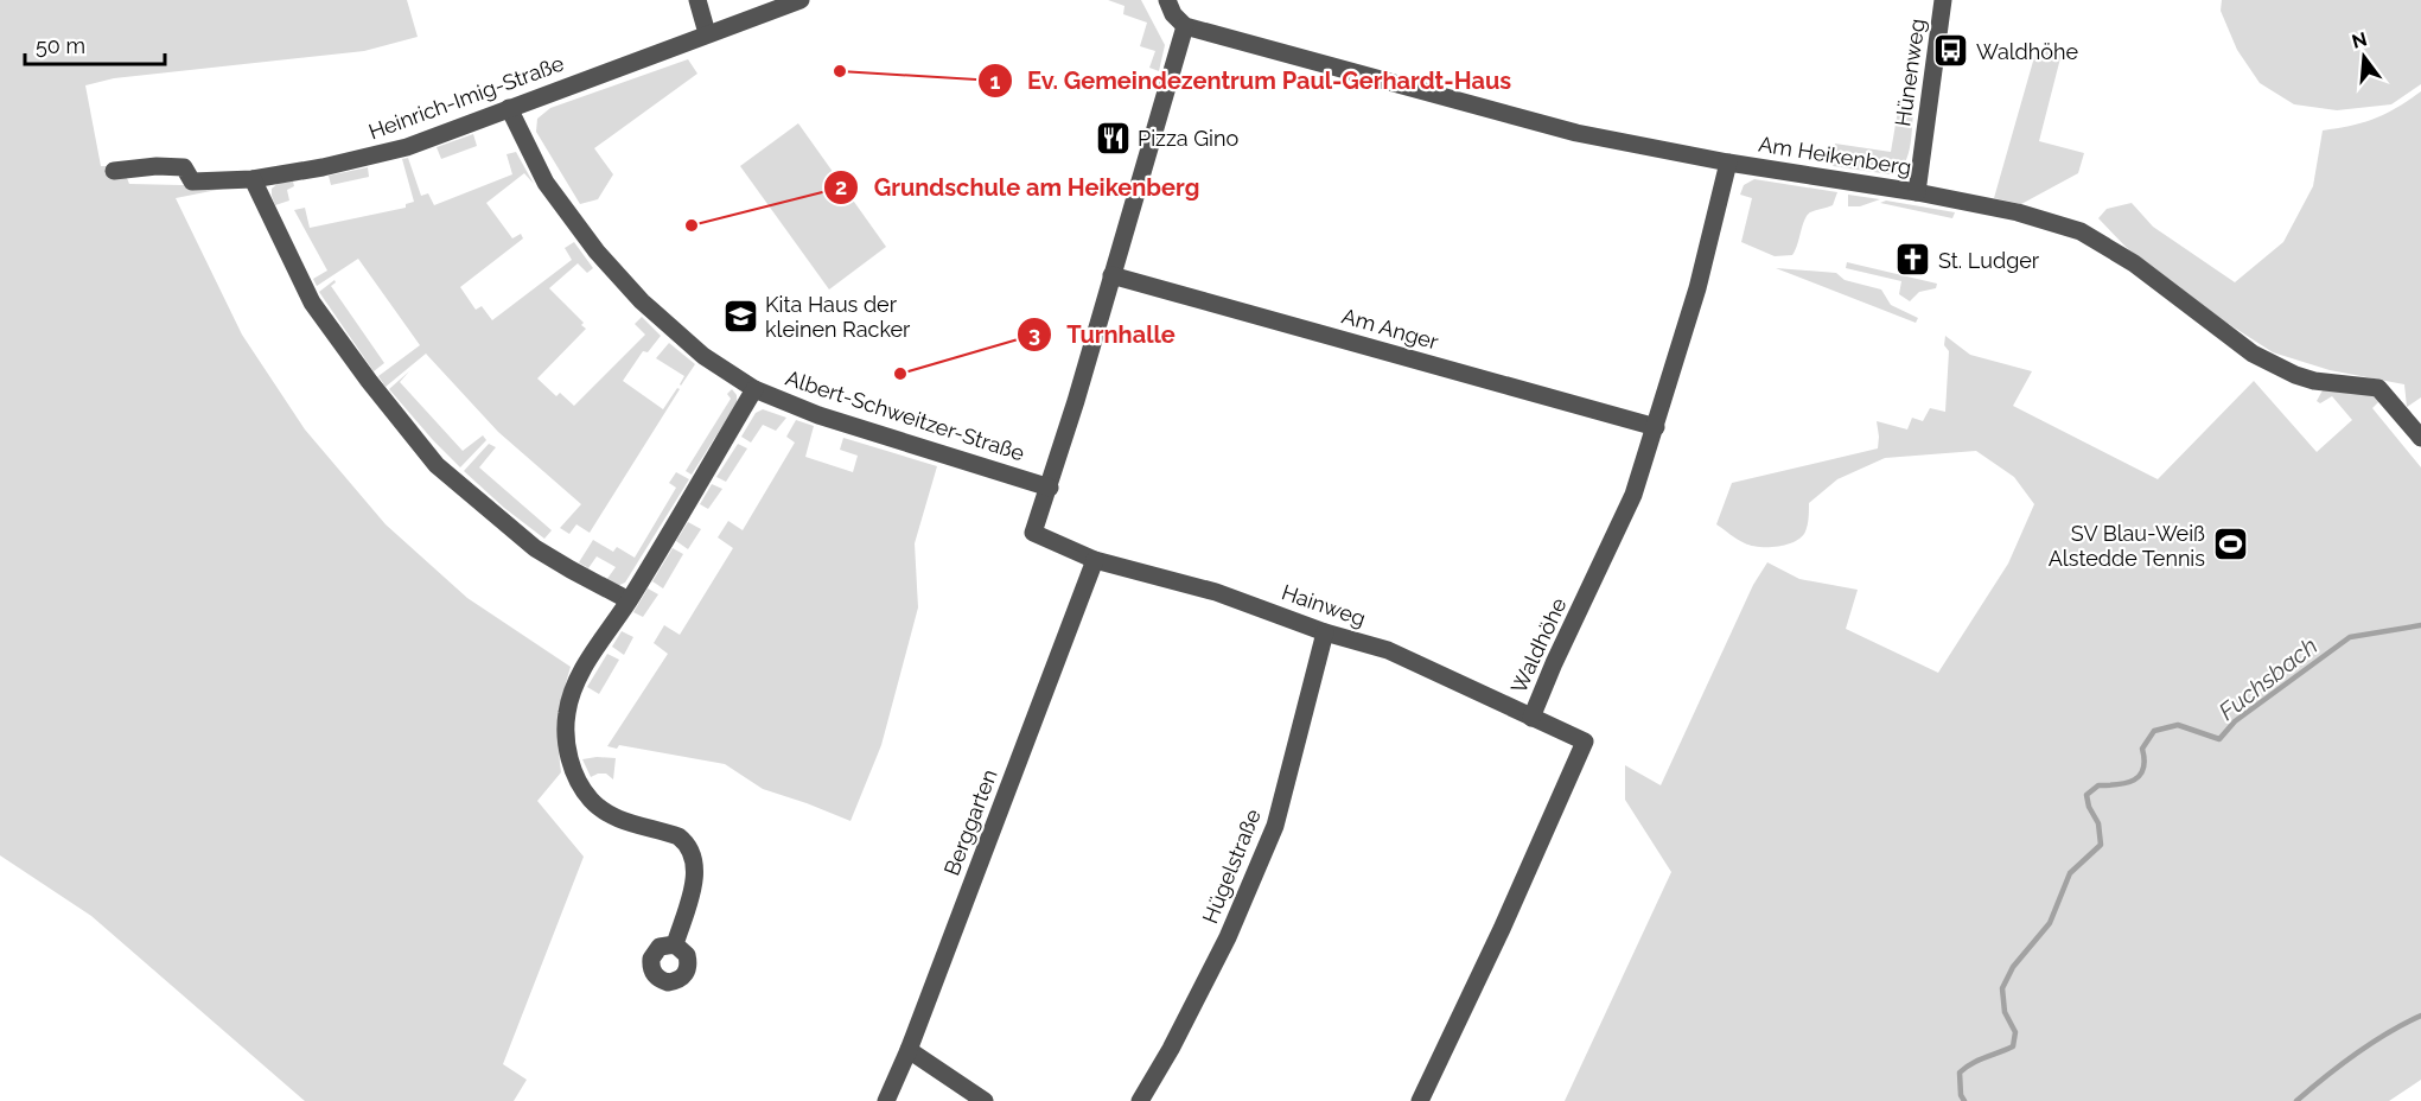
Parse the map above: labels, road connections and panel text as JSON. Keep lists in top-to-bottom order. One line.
{"streets":{"street":["Hünenweg","Heinrich-Imig-Straße","Am Heikenberg","Am Anger","Albert-Schweitzer-Straße","Hainweg","Waldhöhe","Berggarten","Hügelstraße"]},"crossings":[["Hünenweg","Am Heikenberg"],["Heinrich-Imig-Straße","Albert-Schweitzer-Straße"],["Am Heikenberg","Waldhöhe"],["Am Anger","Waldhöhe"],["Hainweg","Waldhöhe"],["Hainweg","Berggarten"],["Hainweg","Hügelstraße"]],"water":["Fuchsbach"],"places":{"bus stop":["Waldhöhe"],"other":["Ev. Gemeindezentrum Paul-Gerhardt-Haus","Grundschule am Heikenberg","Turnhalle"],"restaurant":["Pizza Gino"],"church":["St. Ludger"],"school or university":["Kita Haus der kleinen Racker"],"sports":["SV Blau-Weiß Alstedde Tennis"]},"scale_bar":"50 m","north":"top"}
